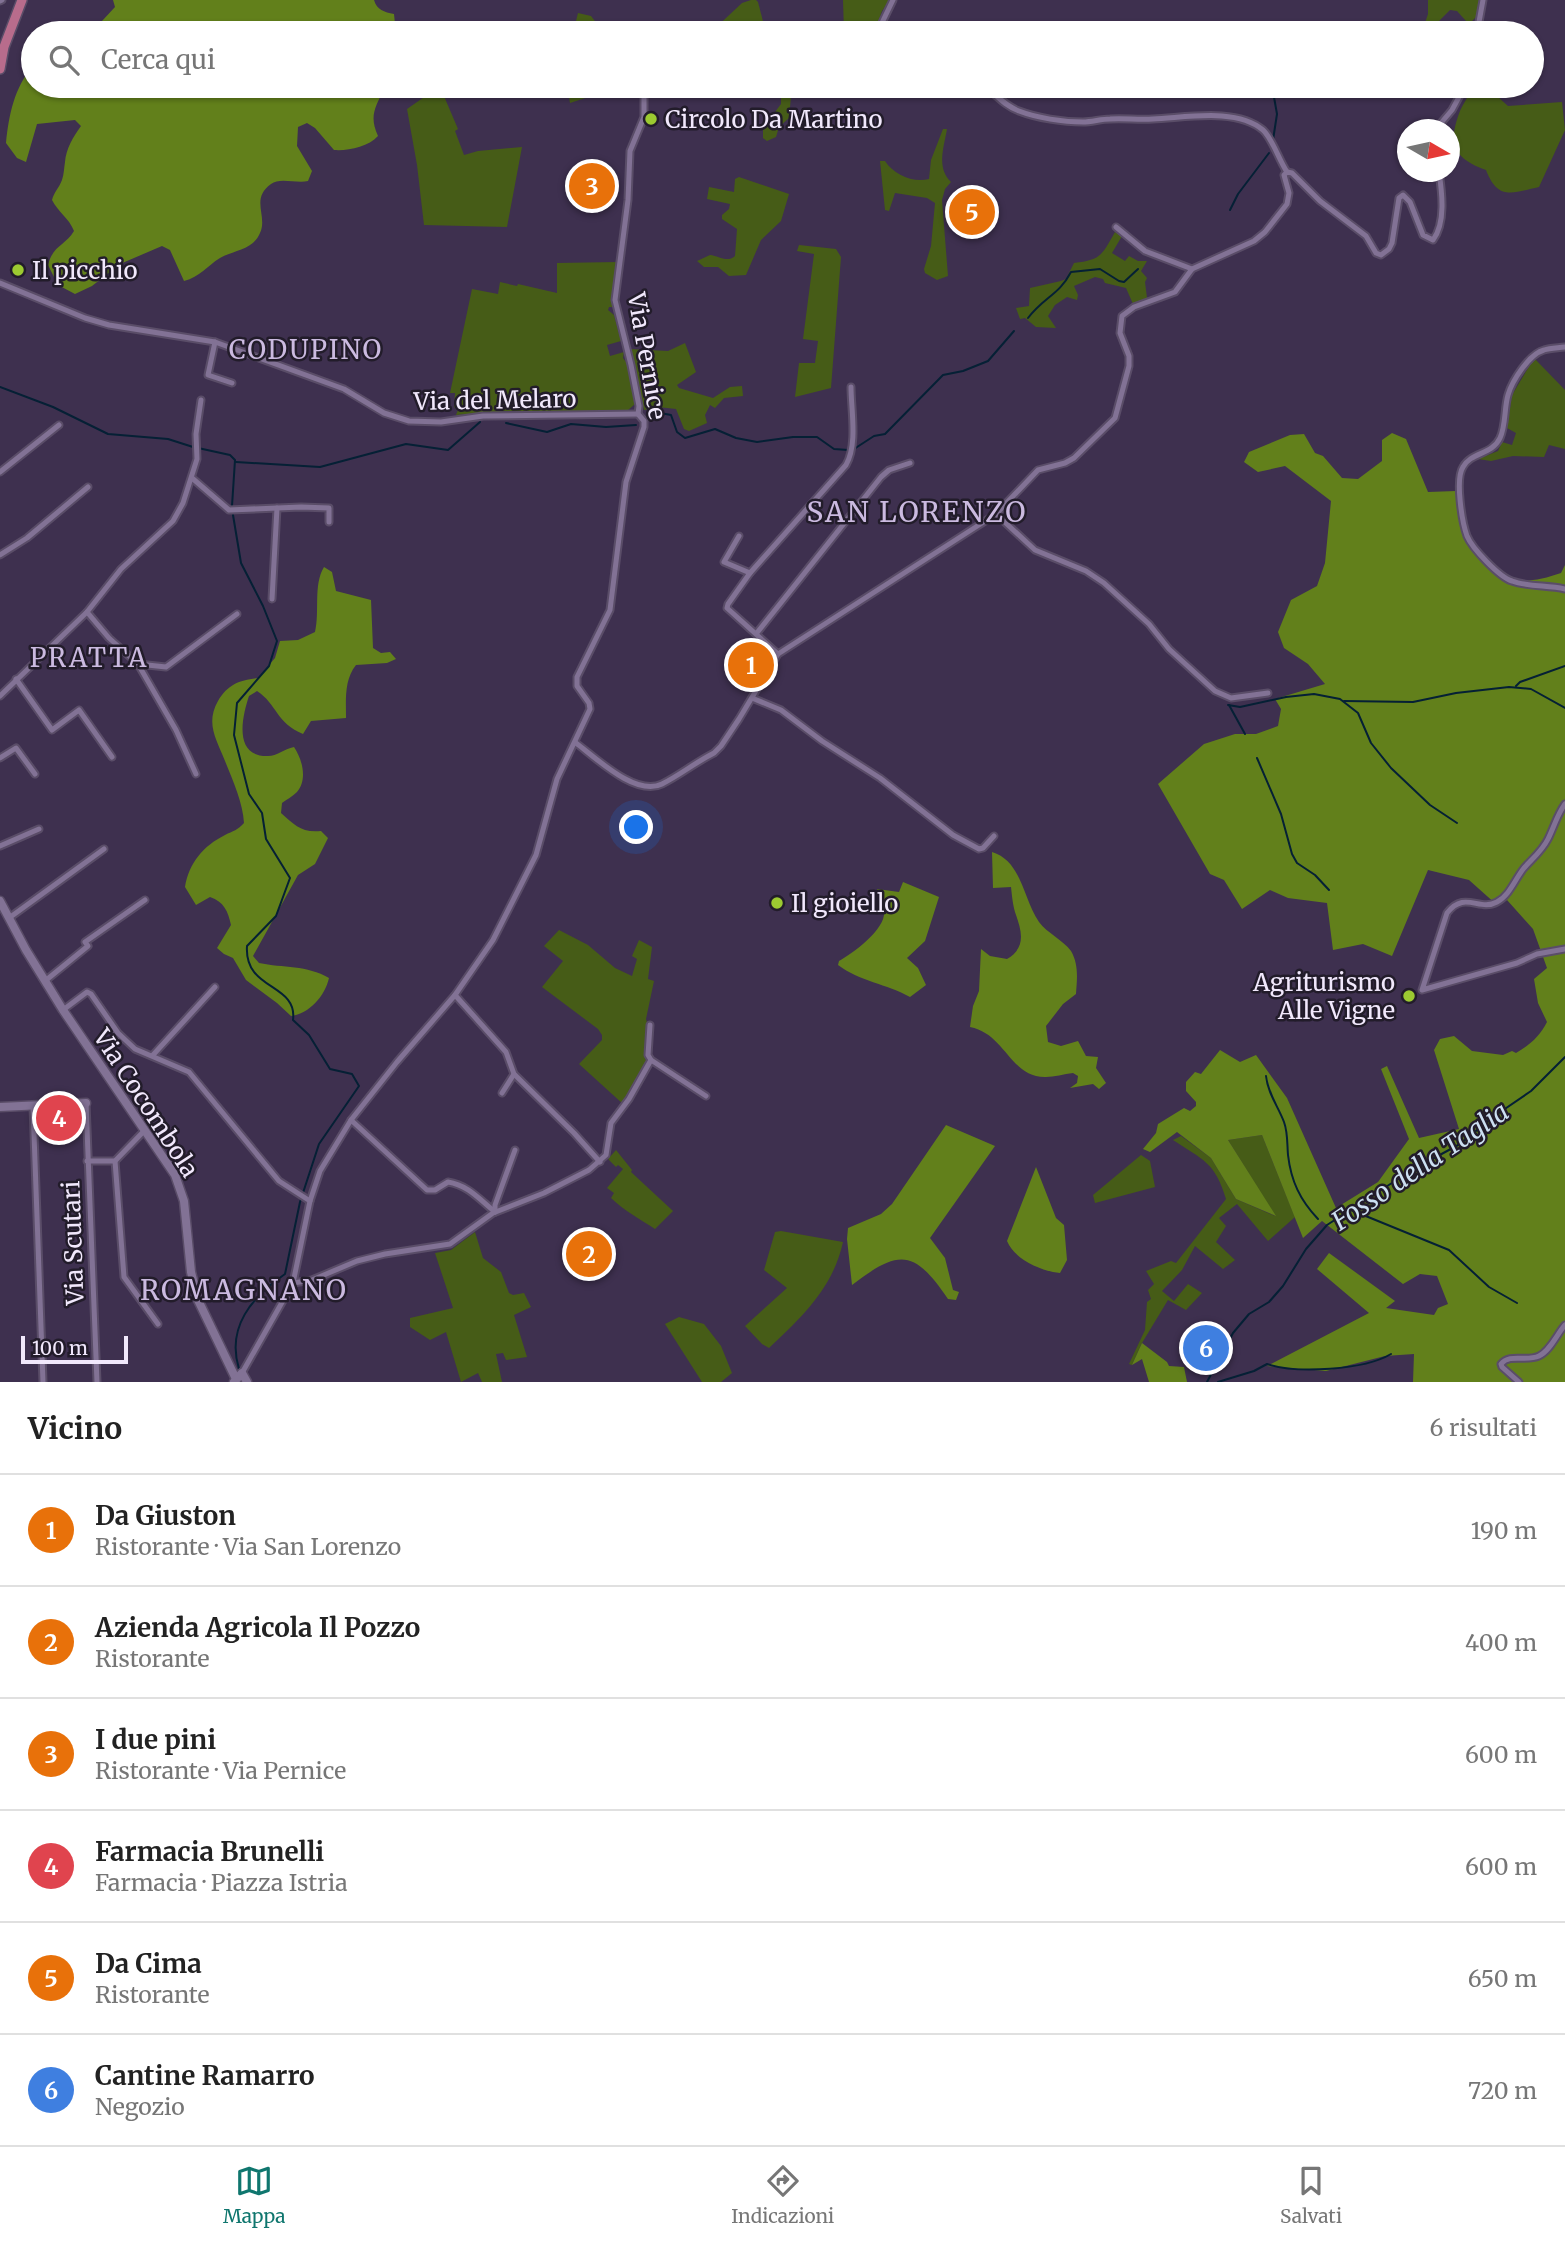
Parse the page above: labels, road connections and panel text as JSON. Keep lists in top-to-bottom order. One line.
{"streets":{"street":["Via Pernice","Via del Melaro","Via Cocombola","Via Scutari"]},"crossings":[["Via Pernice","Via del Melaro"],["Via Pernice","Via Cocombola"]],"districts":["CODUPINO","SAN LORENZO","PRATTA","ROMAGNANO"],"water":["Fosso della Taglia"],"places":["Circolo Da Martino","Il picchio","Il gioiello","Agriturismo Alle Vigne"],"scale_bar":"100 m","north":"right","page":{"search":"Cerca qui","pins":["3","5","1","4","2","6"],"scale":"100 m","heading":["Vicino","6 risultati"],"list":[{"mark":"1","name":"Da Giuston","note":"Ristorante · Via San Lorenzo","value":"190 m"},{"mark":"2","name":"Azienda Agricola Il Pozzo","note":"Ristorante","value":"400 m"},{"mark":"3","name":"I due pini","note":"Ristorante · Via Pernice","value":"600 m"},{"mark":"4","name":"Farmacia Brunelli","note":"Farmacia · Piazza Istria","value":"600 m"},{"mark":"5","name":"Da Cima","note":"Ristorante","value":"650 m"},{"mark":"6","name":"Cantine Ramarro","note":"Negozio","value":"720 m"}],"nav":["Mappa","Indicazioni","Salvati"]}}
